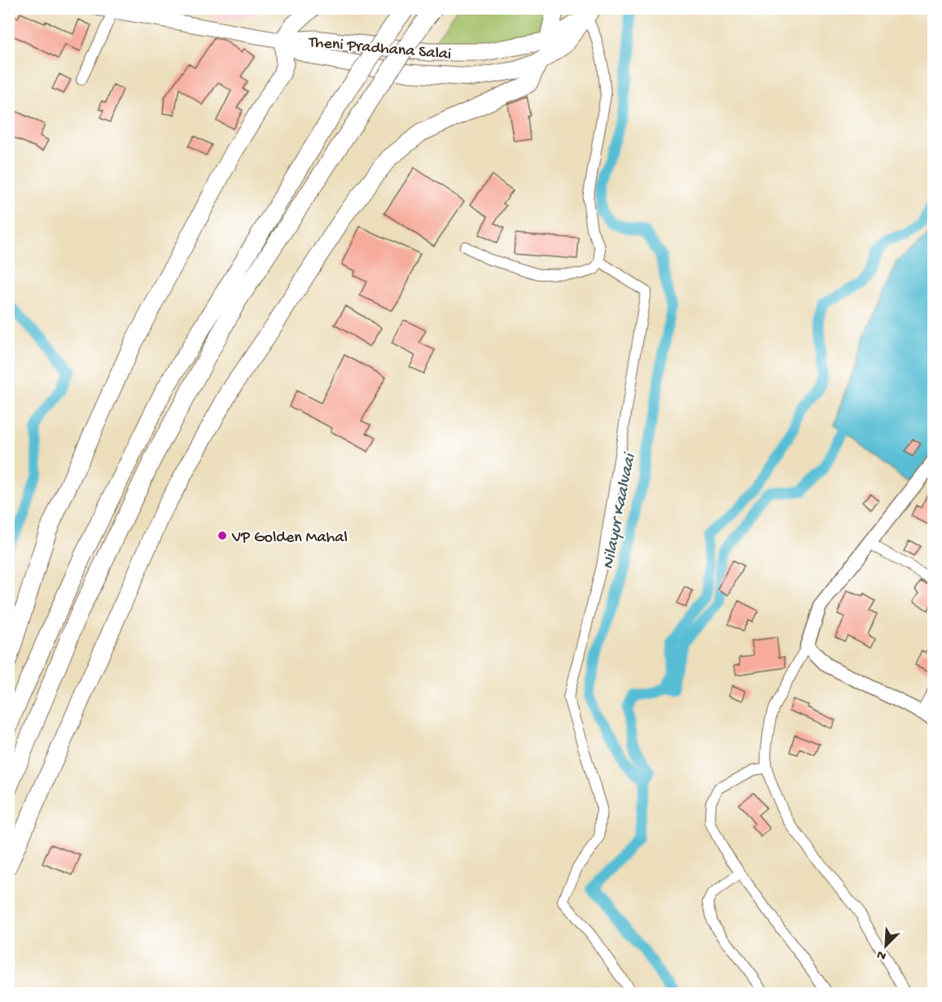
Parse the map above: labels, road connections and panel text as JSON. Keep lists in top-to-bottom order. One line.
{"streets":{"highway":["Theni Pradhana Salai"]},"water":["Nilayur Kaalvaai"],"places":["VP Golden Mahal"],"north":"bottom left"}
